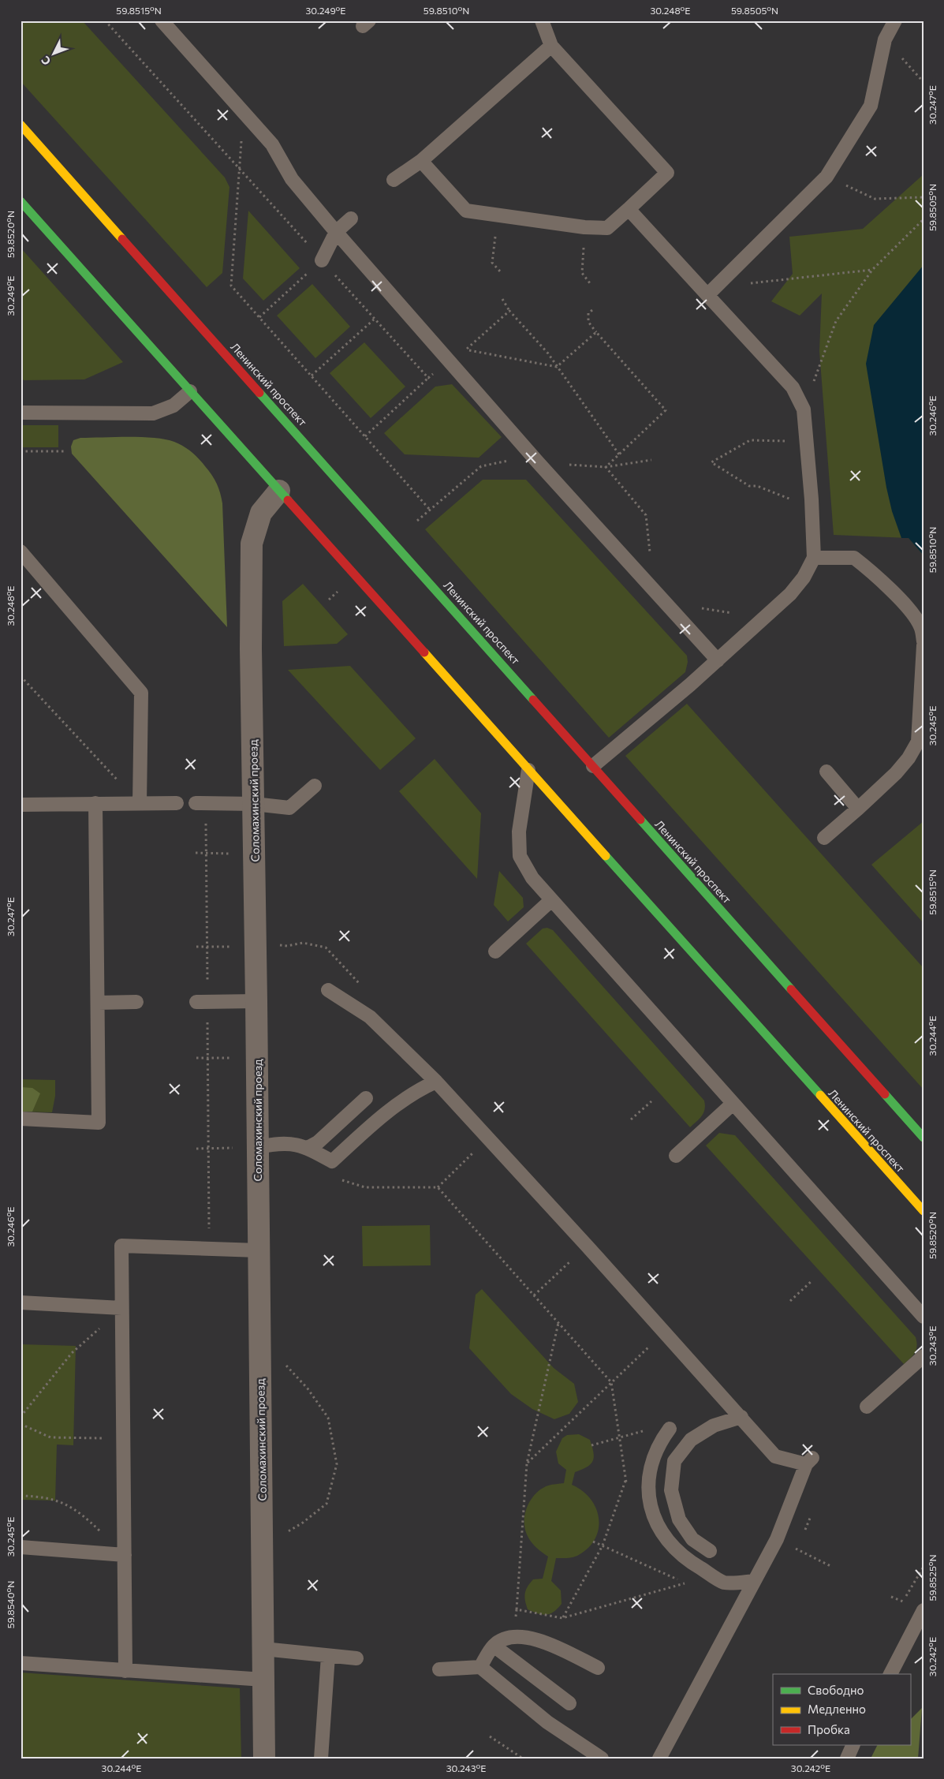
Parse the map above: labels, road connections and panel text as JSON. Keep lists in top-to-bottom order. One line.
{"streets":{"main road":["Ленинский проспект"],"street":["Соломахинский проезд"]},"crossings":[["Ленинский проспект","Соломахинский проезд"]],"legend":["Свободно","Медленно","Пробка"],"north":"bottom left","coordinates":["59.8515°N","30.249°E","59.8510°N","30.248°E","59.8505°N","30.247°E","59.8520°N","30.246°E","30.245°E","30.244°E","30.243°E","59.8525°N","59.8540°N","30.242°E"]}
